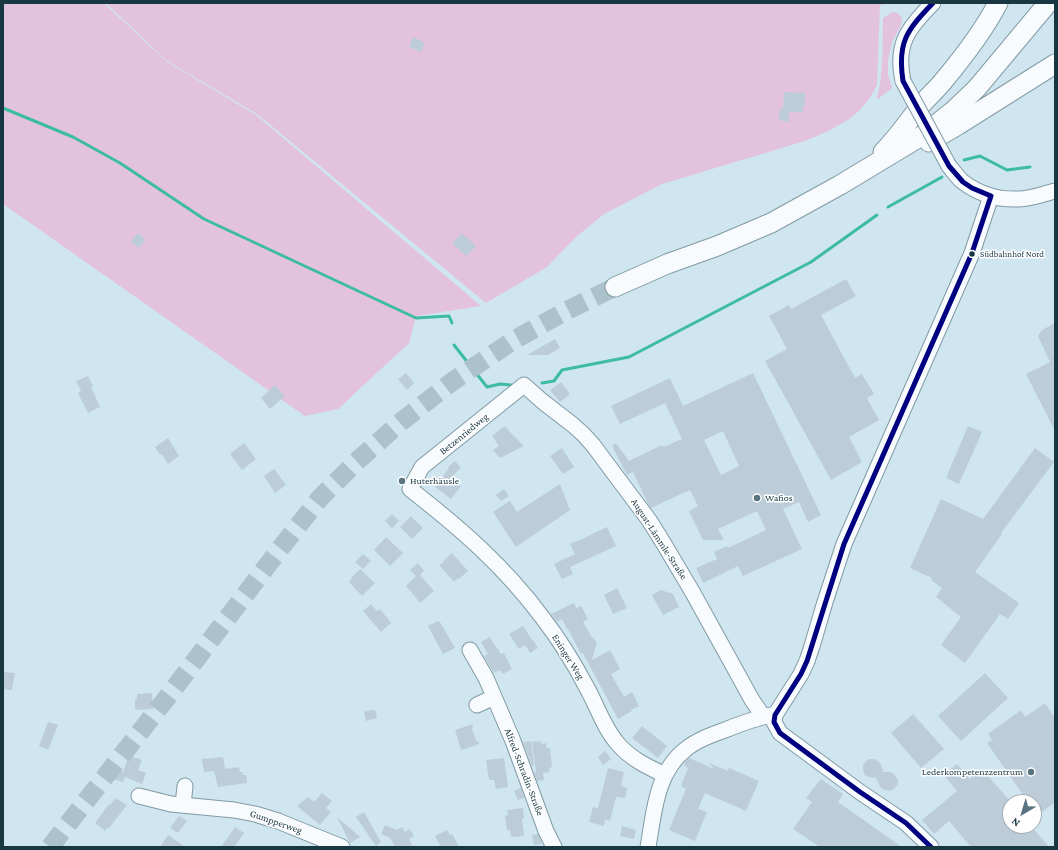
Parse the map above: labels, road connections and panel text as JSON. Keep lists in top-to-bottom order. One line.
{"streets":{"street":["Betzenriedweg","August-Lämmle-Straße","Eninger Weg","Alfred-Schradin-Straße","Gumpperweg"]},"crossings":[["Betzenriedweg","August-Lämmle-Straße"],["Betzenriedweg","Eninger Weg"]],"places":["Südbahnhof Nord","Huterhäusle","Wafios","Lederkompetenzzentrum"],"north":"bottom left"}
